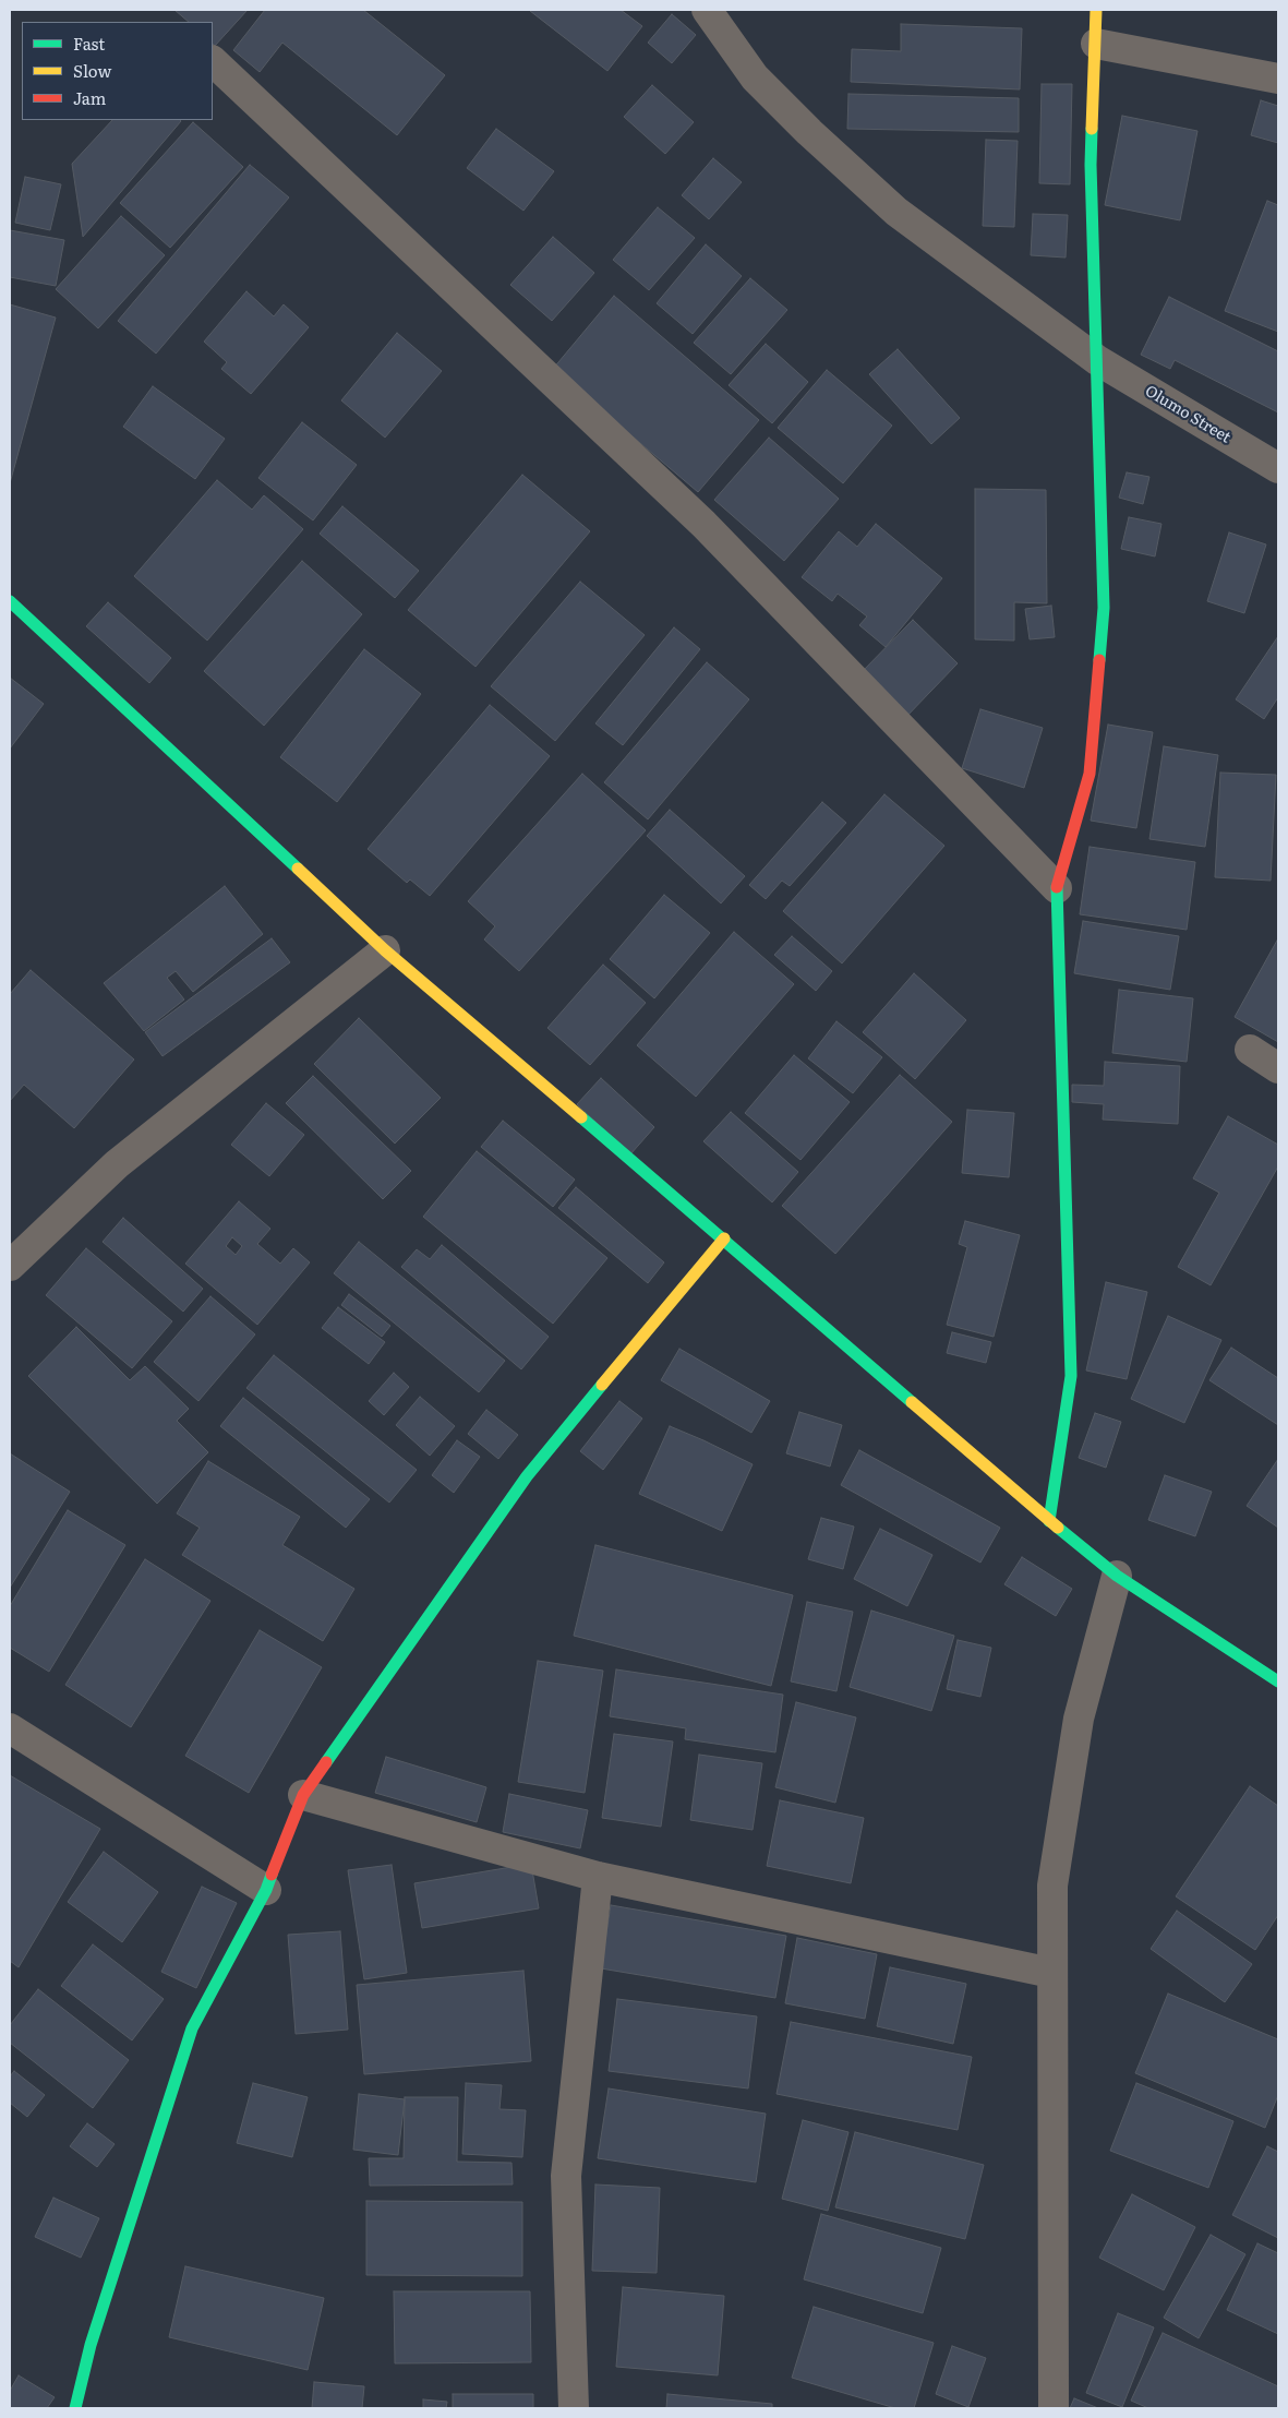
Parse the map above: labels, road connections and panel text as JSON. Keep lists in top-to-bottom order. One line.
{"streets":{"street":["Olumo Street"]},"legend":["Fast","Slow","Jam"]}
